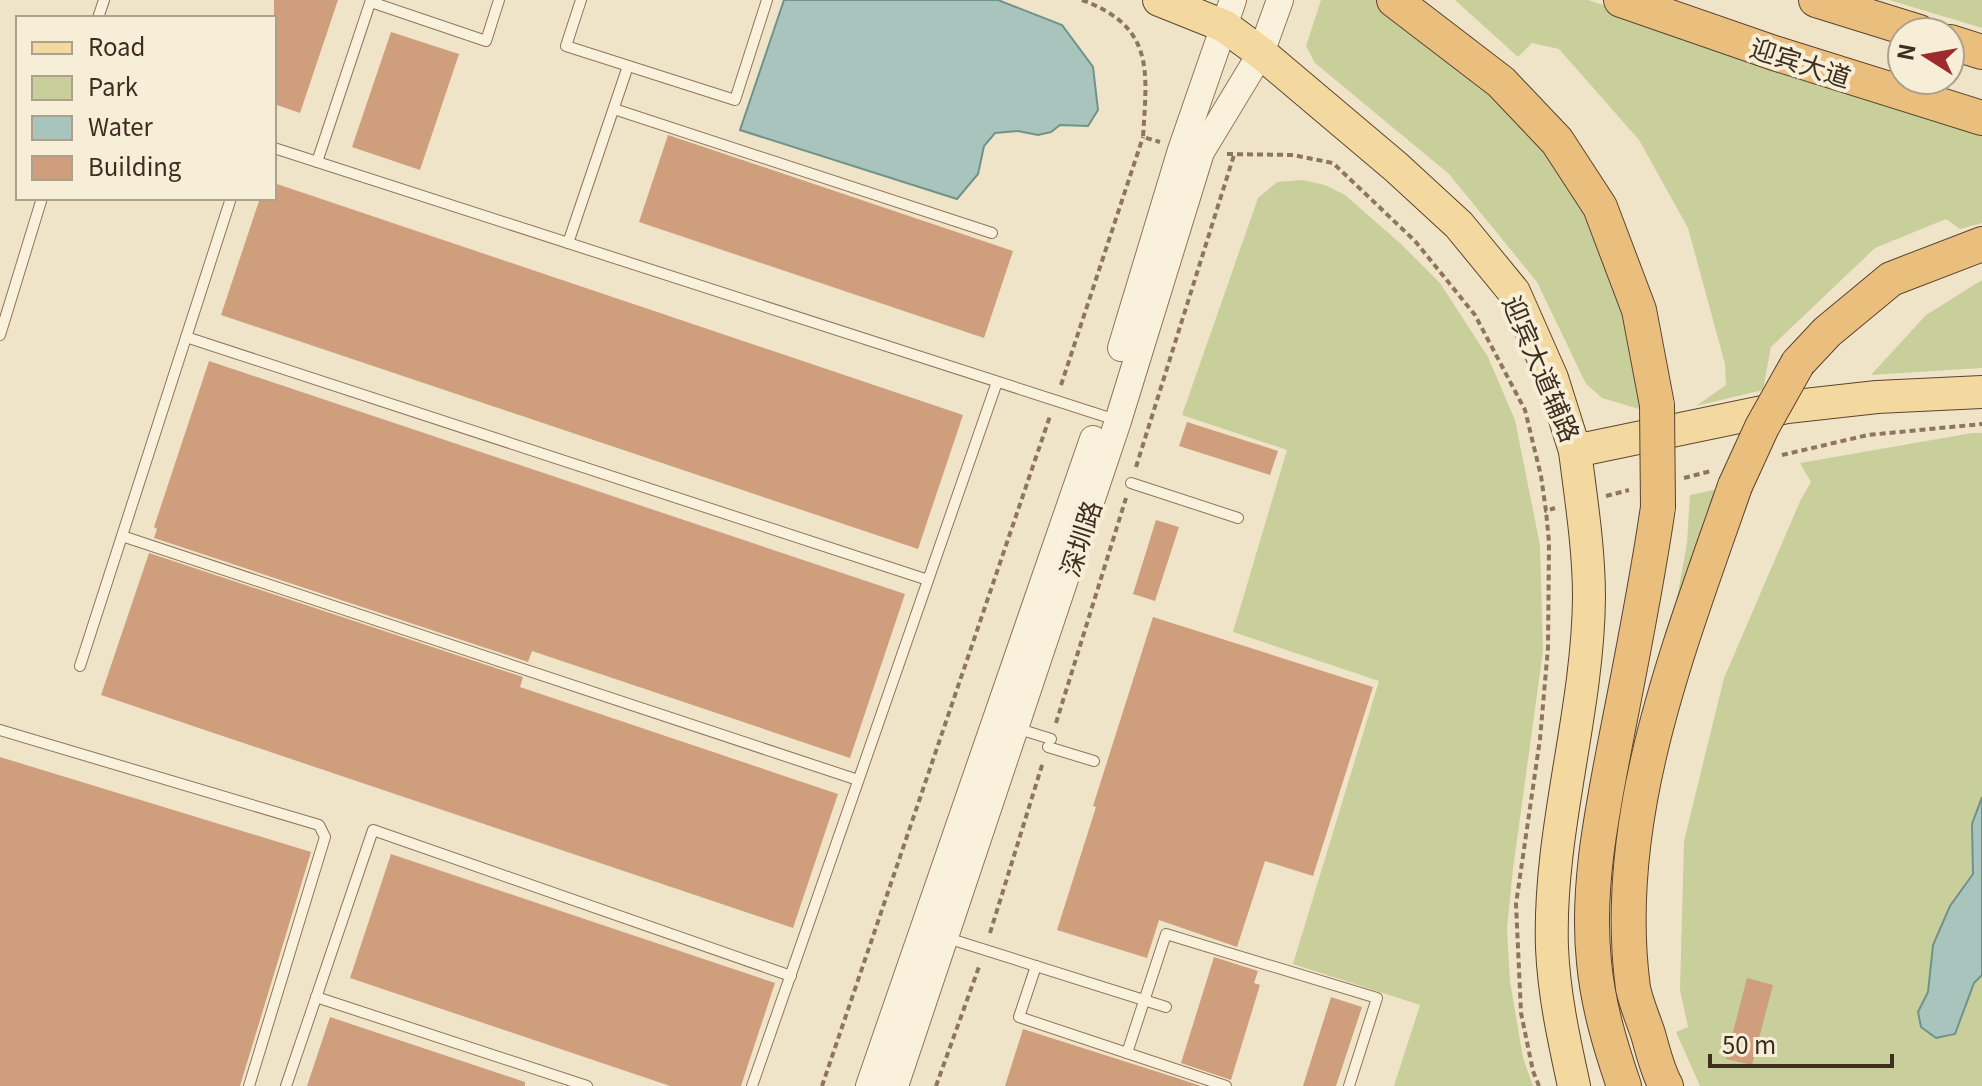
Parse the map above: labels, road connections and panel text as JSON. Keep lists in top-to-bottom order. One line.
{"streets":{"highway":["迎宾大道"],"main road":["迎宾大道辅路"],"street":["深圳路"]},"crossings":[["迎宾大道辅路","深圳路"]],"legend":["Road","Park","Water","Building"],"scale_bar":"50 m","north":"left"}
